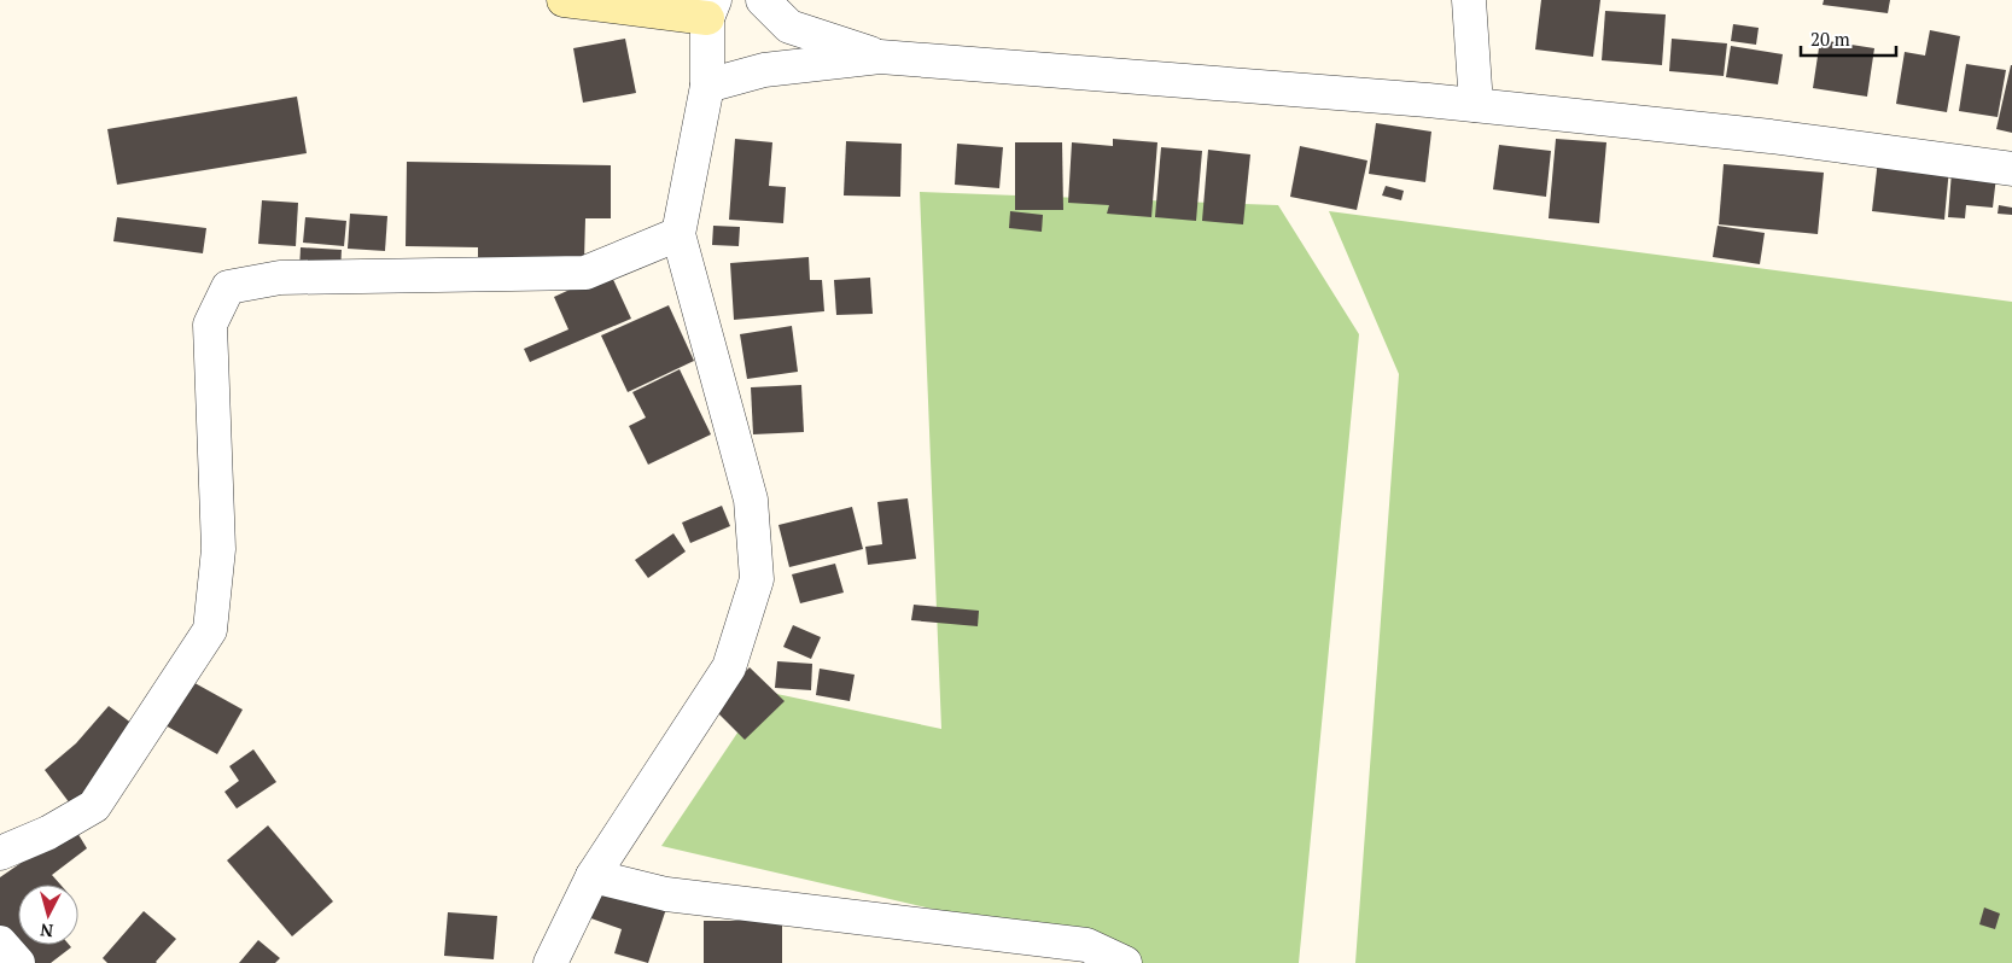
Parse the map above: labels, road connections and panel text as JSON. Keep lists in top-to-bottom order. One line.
{"scale_bar":"20 m","north":"bottom"}
